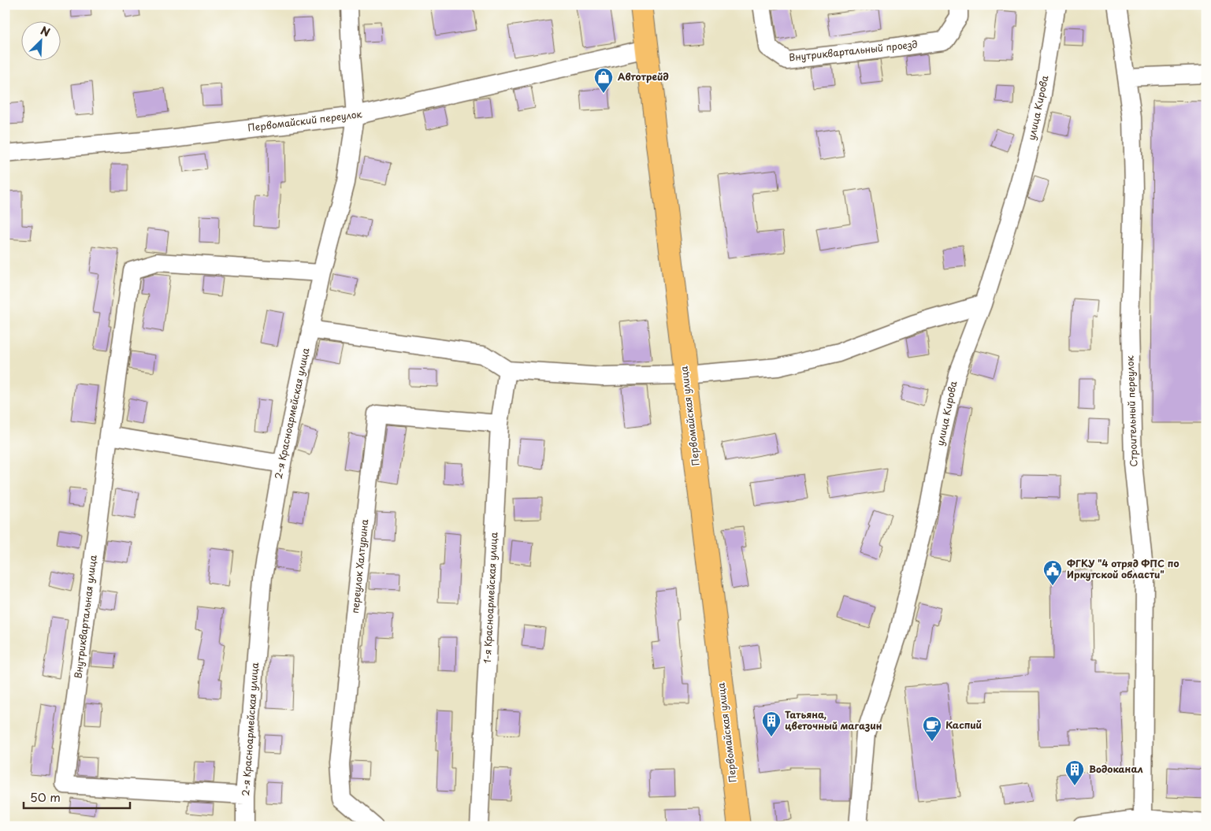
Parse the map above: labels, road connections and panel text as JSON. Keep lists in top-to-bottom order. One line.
{"streets":{"main road":["Первомайская улица"],"street":["Внутриквартальный проезд","улица Кирова","Первомайский переулок","Строительный переулок","2-я Красноармейская улица","переулок Халтурина","1-я Красноармейская улица","Внутриквартальная улица"]},"crossings":[["Первомайский переулок","2-я Красноармейская улица"],["Первомайский переулок","Первомайская улица"],["2-я Красноармейская улица","Внутриквартальная улица"],["переулок Халтурина","1-я Красноармейская улица"]],"places":{"shop":["Автотрейд"],"public building":["ФГКУ \"4 отряд ФПС по Иркутской области\""],"building":["Татьяна, цветочный магазин","Водоканал"],"cafe":["Каспий"]},"scale_bar":"50 m","north":"top right"}
